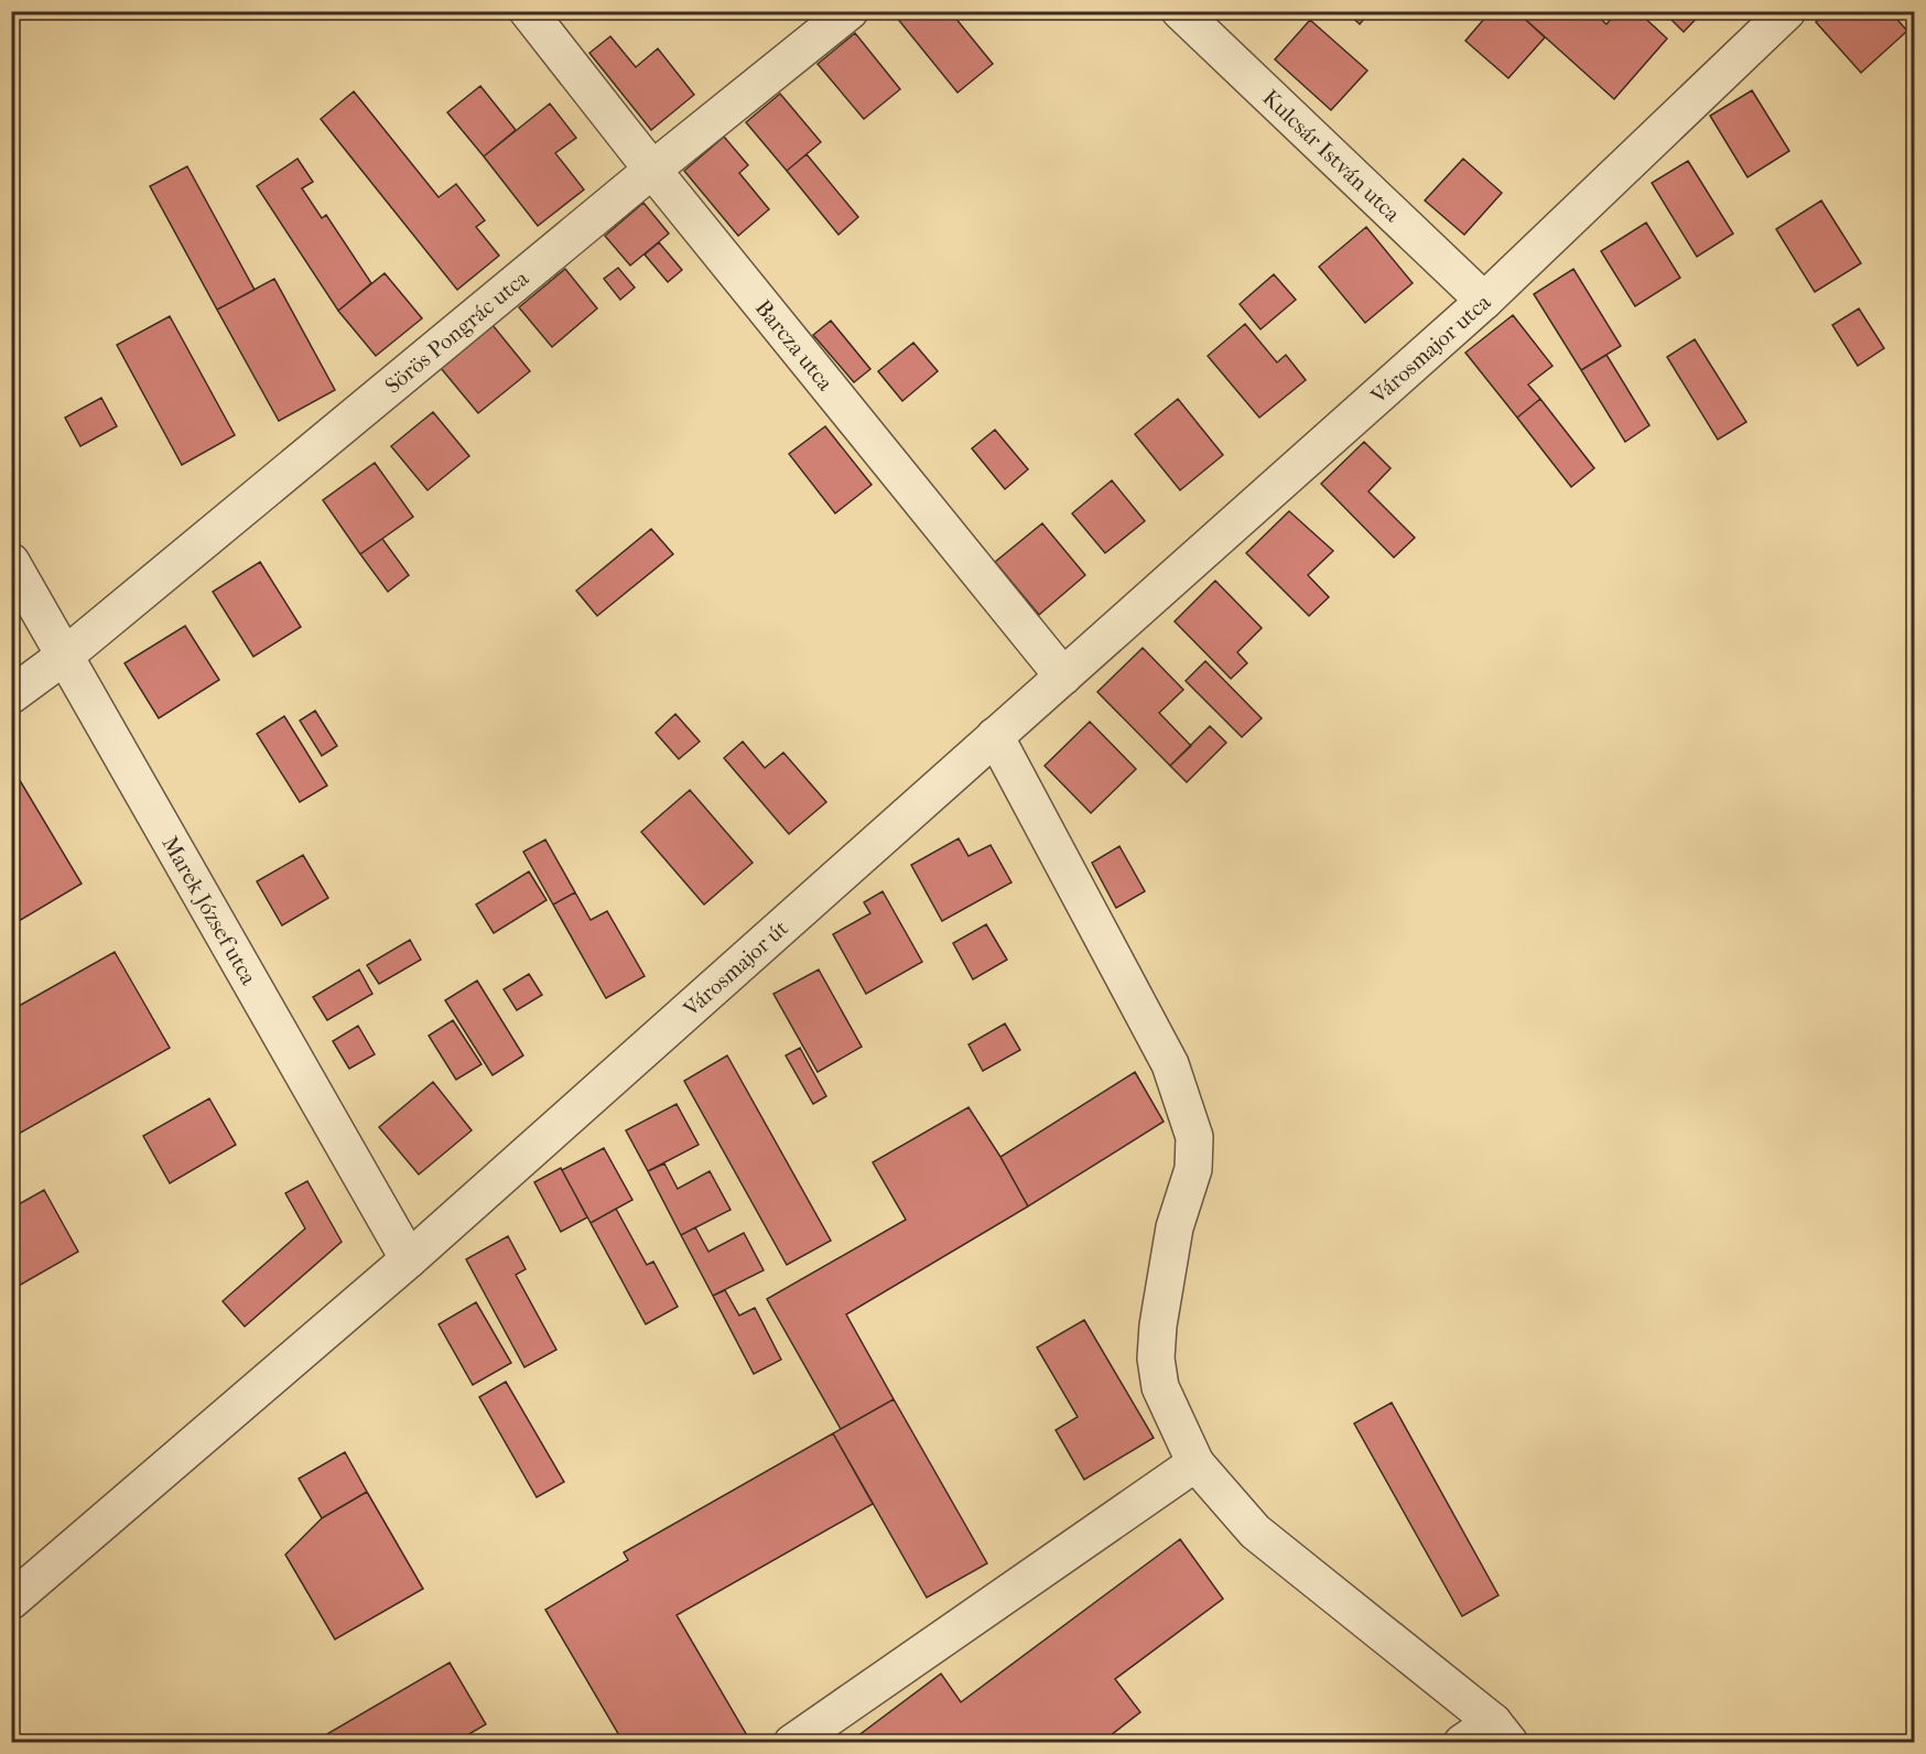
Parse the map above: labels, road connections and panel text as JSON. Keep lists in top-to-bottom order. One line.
{"streets":{"street":["Kulcsár István utca","Sörös Pongrác utca","Barcza utca","Városmajor utca","Marek József utca","Városmajor út"]},"crossings":[["Kulcsár István utca","Városmajor utca"],["Sörös Pongrác utca","Barcza utca"],["Sörös Pongrác utca","Marek József utca"],["Barcza utca","Városmajor utca"],["Barcza utca","Városmajor út"],["Városmajor utca","Városmajor út"],["Marek József utca","Városmajor út"]]}
